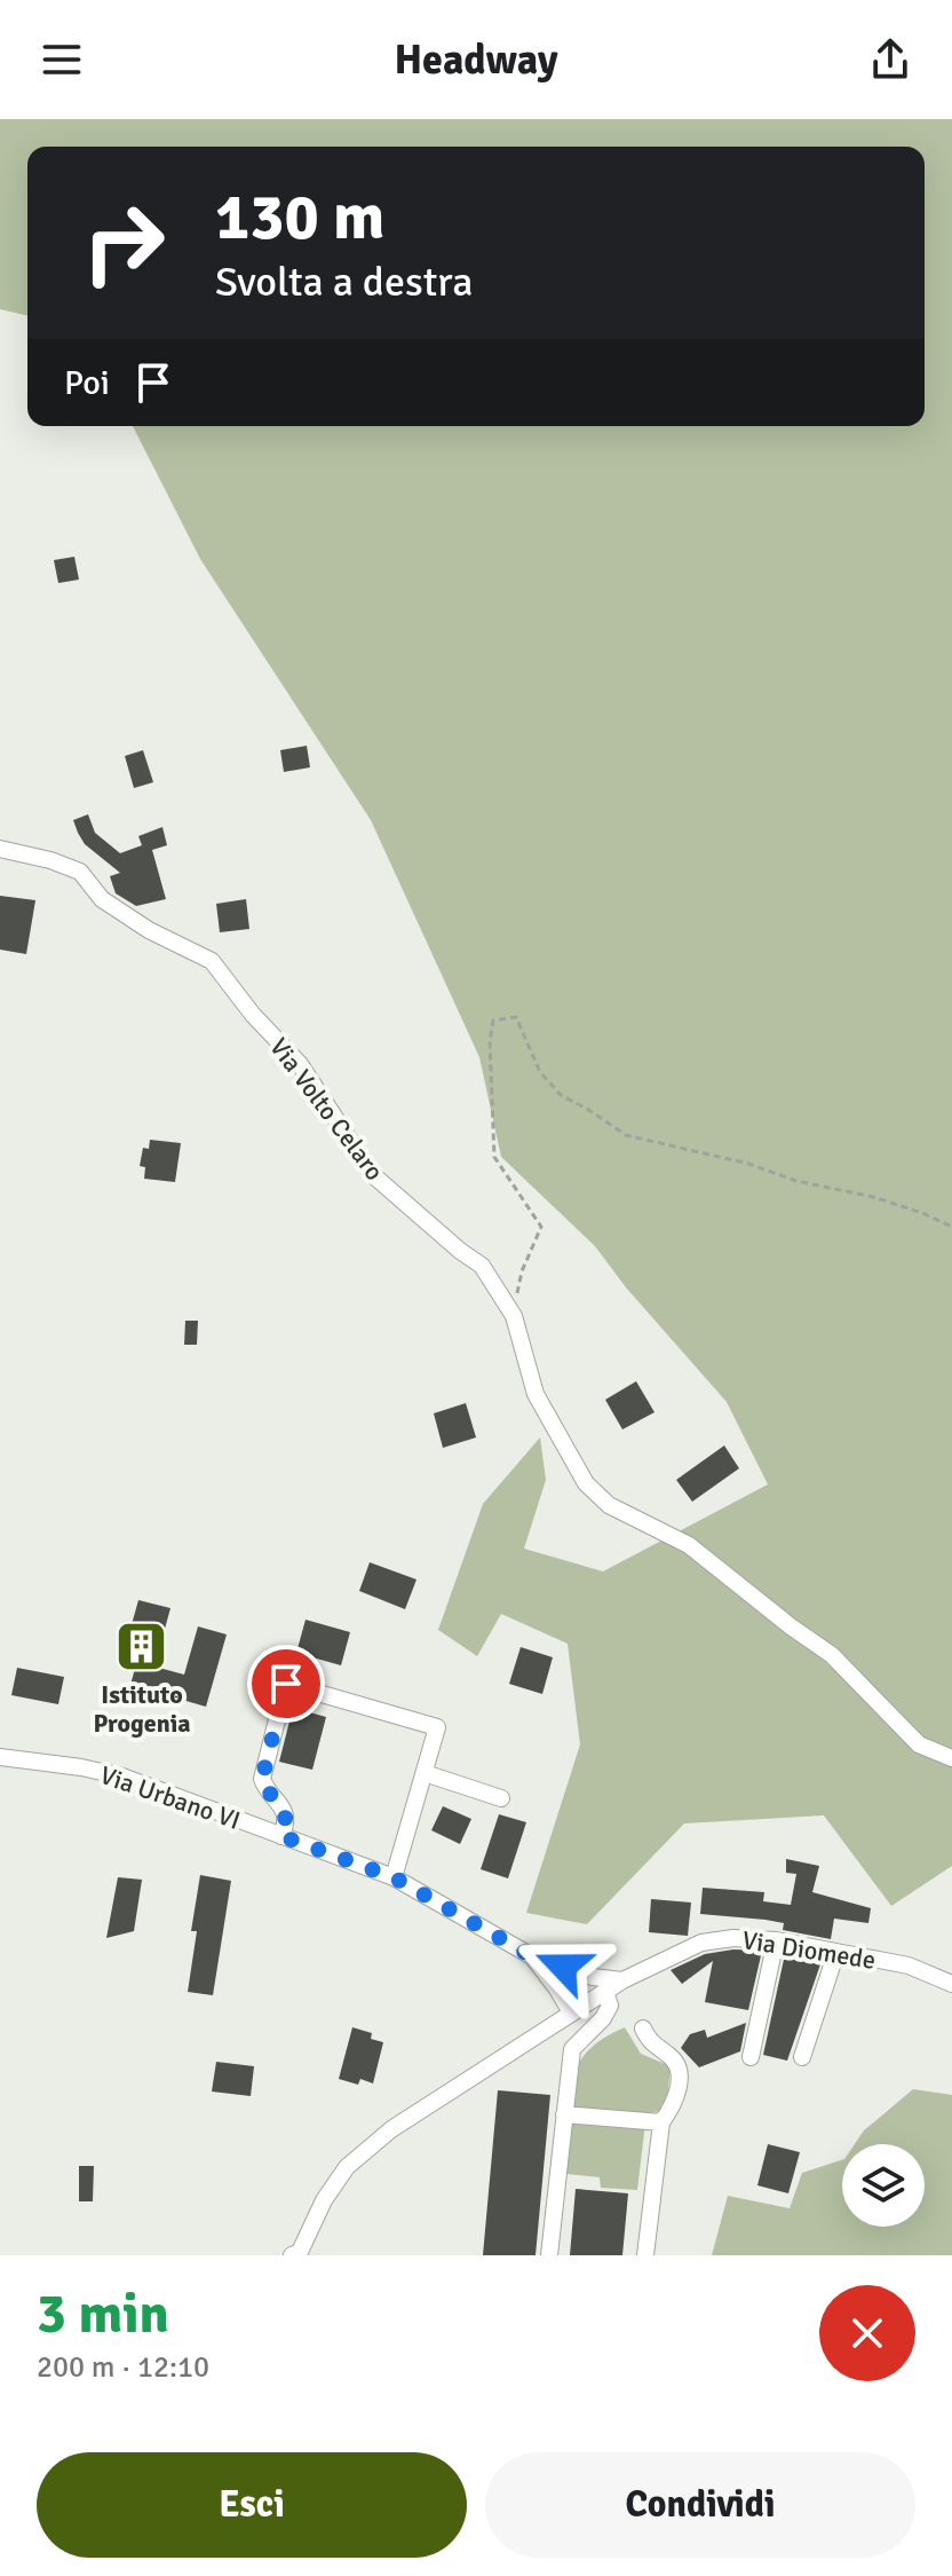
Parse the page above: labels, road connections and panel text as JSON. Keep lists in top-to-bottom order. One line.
{"streets":{"street":["Via Volto Celaro","Via Urbano VI","Via Diomede"]},"crossings":[["Via Urbano VI","Via Diomede"]],"places":{"building":["Istituto Progenia"]},"page":{"header":"Headway","turn":["130 m","Svolta a destra"],"then":"Poi","heading":["3 min","200 m · 12:10"],"buttons":["Esci","Condividi"]}}
